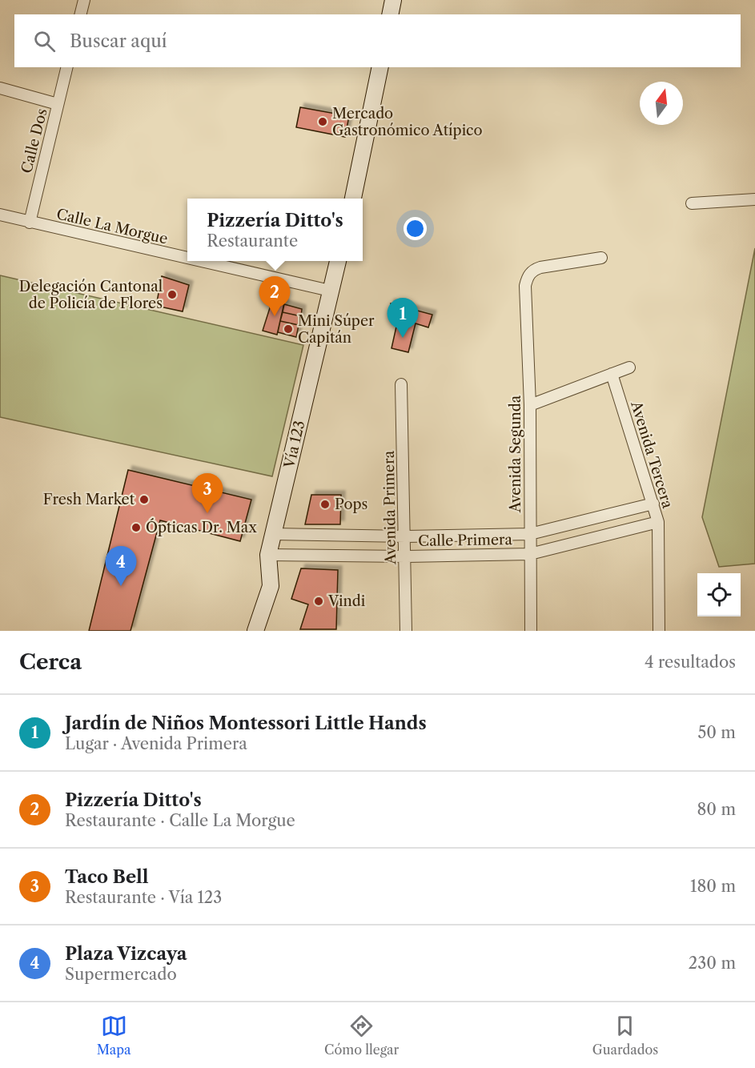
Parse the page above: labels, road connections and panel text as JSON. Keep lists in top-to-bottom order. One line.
{"streets":{"main road":["Vía 123"],"street":["Calle Dos","Calle La Morgue","Avenida Segunda","Avenida Tercera","Avenida Primera","Calle Primera"]},"crossings":[["Calle Dos","Calle La Morgue"],["Calle La Morgue","Vía 123"],["Vía 123","Calle Primera"],["Avenida Segunda","Calle Primera"],["Avenida Tercera","Calle Primera"],["Avenida Primera","Calle Primera"]],"places":["Mercado Gastronómico Atípico","Delegación Cantonal de Policía de Flores","Mini Súper Capitán","Fresh Market","Pops","Ópticas Dr. Max","Vindi"],"north":"top","page":{"search":"Buscar aquí","popup":["Pizzería Ditto's","Restaurante"],"pins":["2","1","3","4"],"heading":["Cerca","4 resultados"],"list":[{"mark":"1","name":"Jardín de Niños Montessori Little Hands","note":"Lugar · Avenida Primera","value":"50 m"},{"mark":"2","name":"Pizzería Ditto's","note":"Restaurante · Calle La Morgue","value":"80 m"},{"mark":"3","name":"Taco Bell","note":"Restaurante · Vía 123","value":"180 m"},{"mark":"4","name":"Plaza Vizcaya","note":"Supermercado","value":"230 m"}],"nav":["Mapa","Cómo llegar","Guardados"]}}
